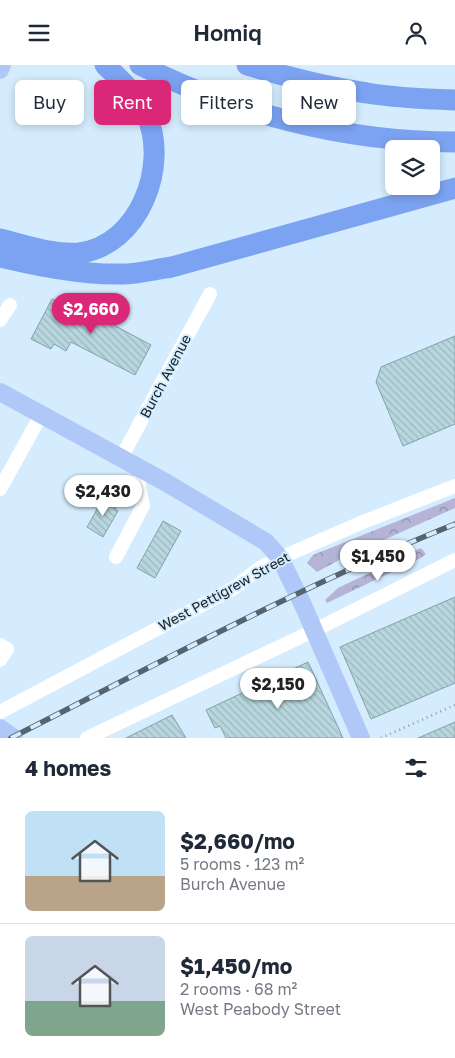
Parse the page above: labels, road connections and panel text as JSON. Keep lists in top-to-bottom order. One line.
{"streets":{"street":["Burch Avenue","West Pettigrew Street"]},"page":{"header":"Homiq","chip":["Buy","Rent","Filters","New"],"price":["$2,660","$2,430","$1,450","$2,150"],"heading":"4 homes","list":[{"name":"$2,660/mo","note":"5 rooms · 123 m² · Burch Avenue"},{"name":"$1,450/mo","note":"2 rooms · 68 m² · West Peabody Street"}]}}
